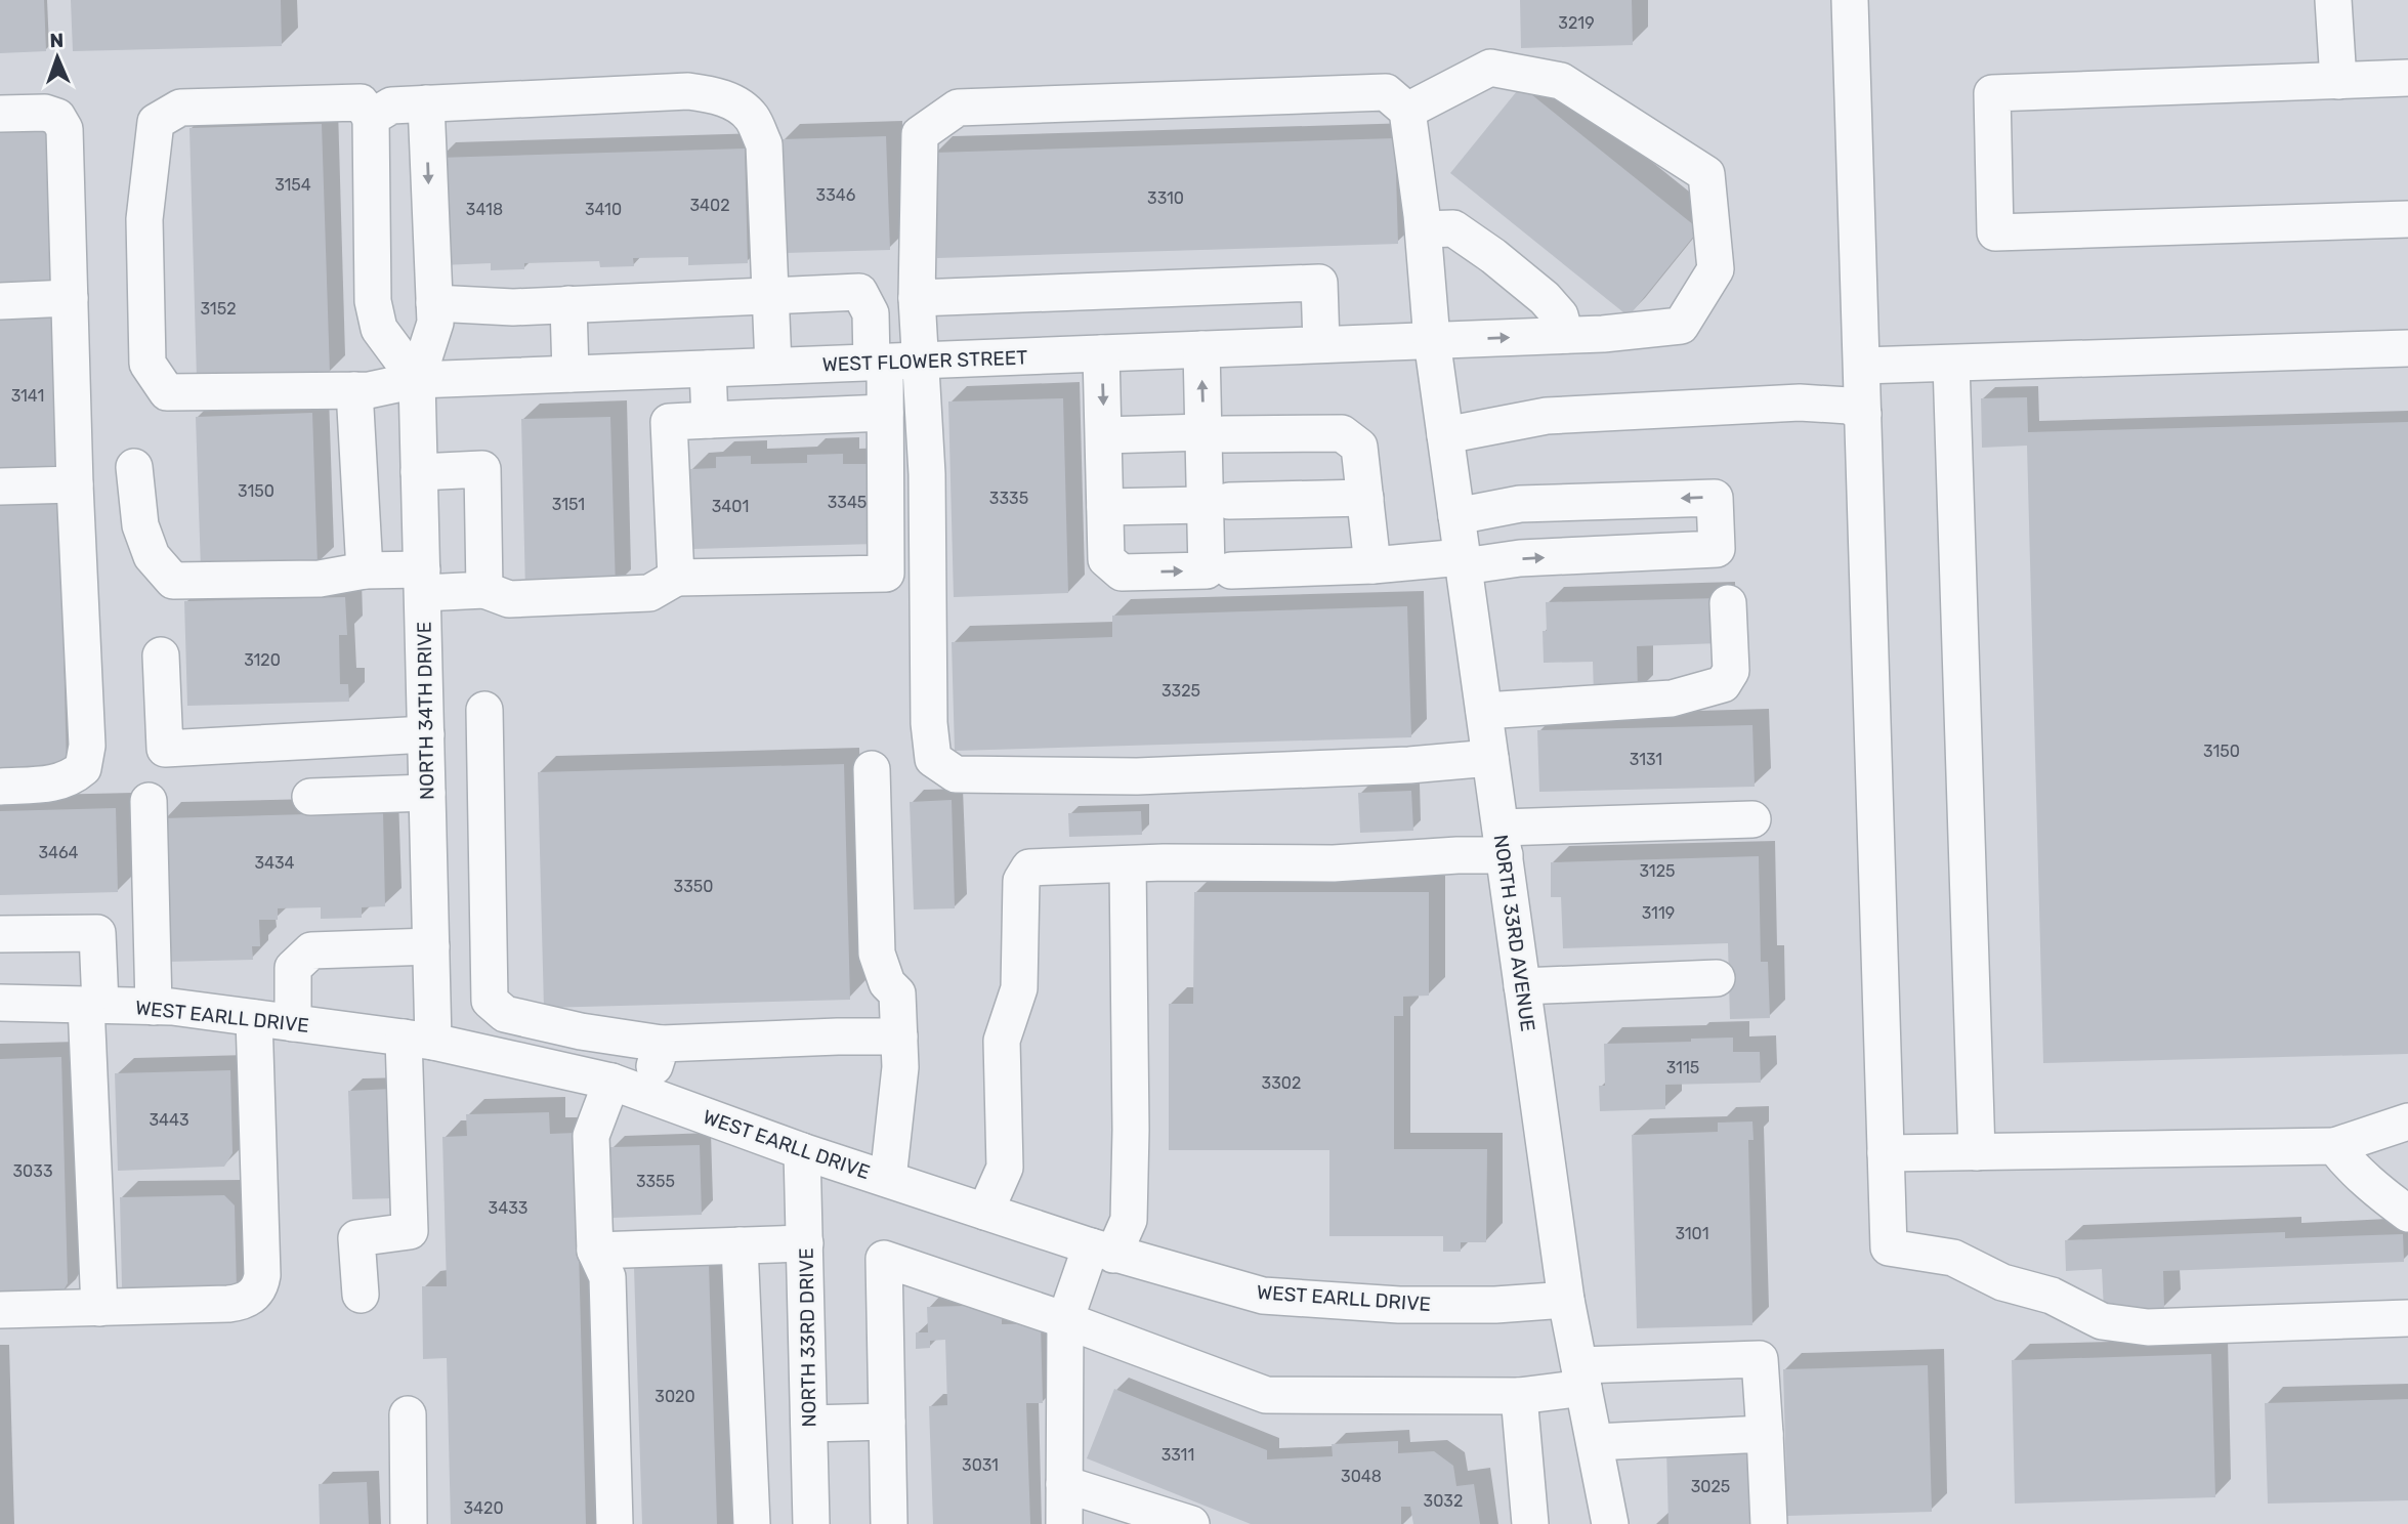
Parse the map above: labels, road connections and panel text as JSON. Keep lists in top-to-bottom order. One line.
{"streets":{"street":["WEST FLOWER STREET","NORTH 34TH DRIVE","NORTH 33RD AVENUE","WEST EARLL DRIVE","NORTH 33RD DRIVE"]},"crossings":[["WEST FLOWER STREET","NORTH 34TH DRIVE"],["WEST FLOWER STREET","NORTH 33RD AVENUE"],["NORTH 34TH DRIVE","WEST EARLL DRIVE"],["NORTH 33RD AVENUE","WEST EARLL DRIVE"],["WEST EARLL DRIVE","NORTH 33RD DRIVE"]],"house_numbers":["3219","3154","3346","3310","3402","3418","3410","3152","3141","3150","3335","3345","3151","3401","3120","3325","3150","3131","3464","3434","3125","3350","3119","3115","3302","3443","3033","3355","3433","3101","3020","3311","3031","3048","3025","3032","3420"],"north":"top"}
